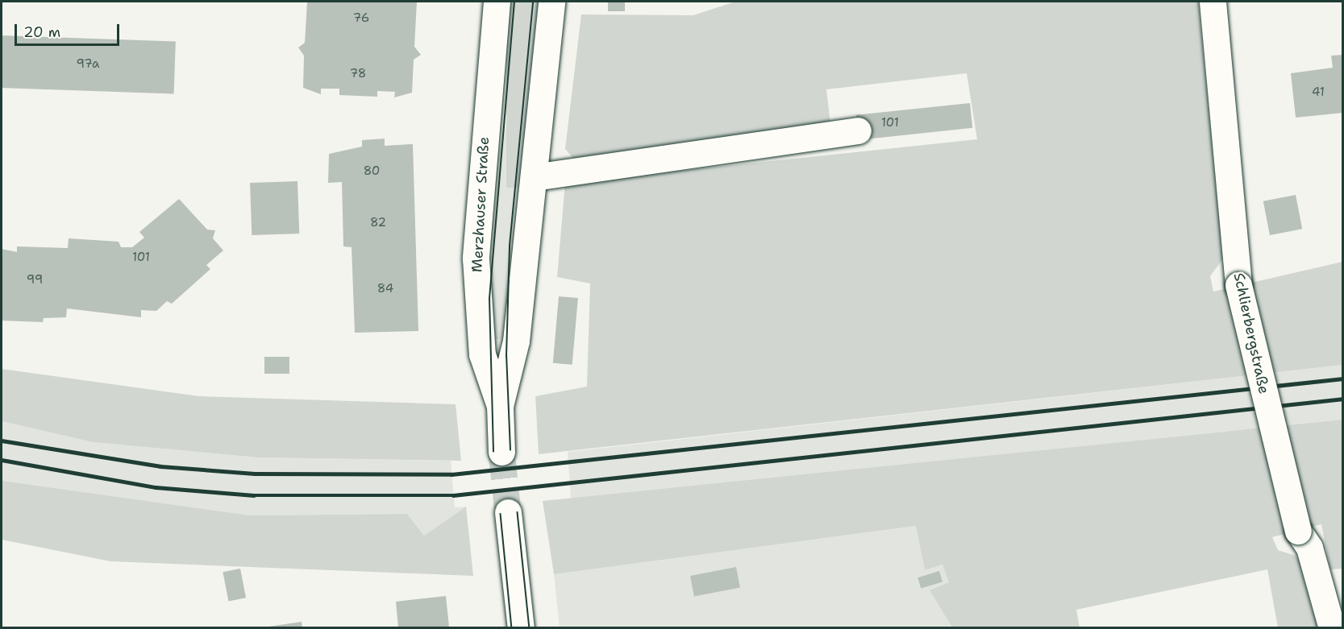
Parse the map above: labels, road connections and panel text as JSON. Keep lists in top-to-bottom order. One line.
{"streets":{"main road":["Merzhauser Straße","Schlierbergstraße"]},"house_numbers":["76","97a","78","41","101","80","82","101","99","84"],"scale_bar":"20 m"}
